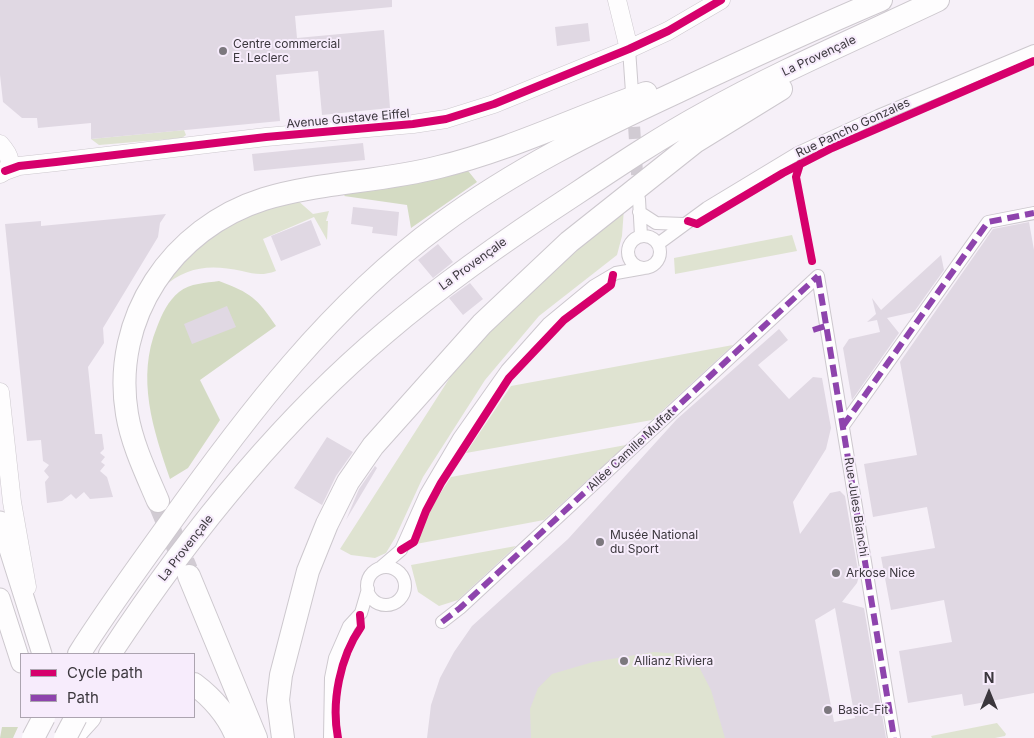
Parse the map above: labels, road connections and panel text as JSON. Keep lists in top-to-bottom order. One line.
{"streets":{"highway":["La Provençale"],"street":["Avenue Gustave Eiffel","Rue Pancho Gonzales","Allée Camille Muffat","Rue Jules Bianchi"]},"crossings":[["Allée Camille Muffat","Rue Jules Bianchi"]],"places":["Centre commercial E. Leclerc","Musée National du Sport","Arkose Nice","Allianz Riviera","Basic-Fit"],"legend":["Cycle path","Path"],"north":"top"}
